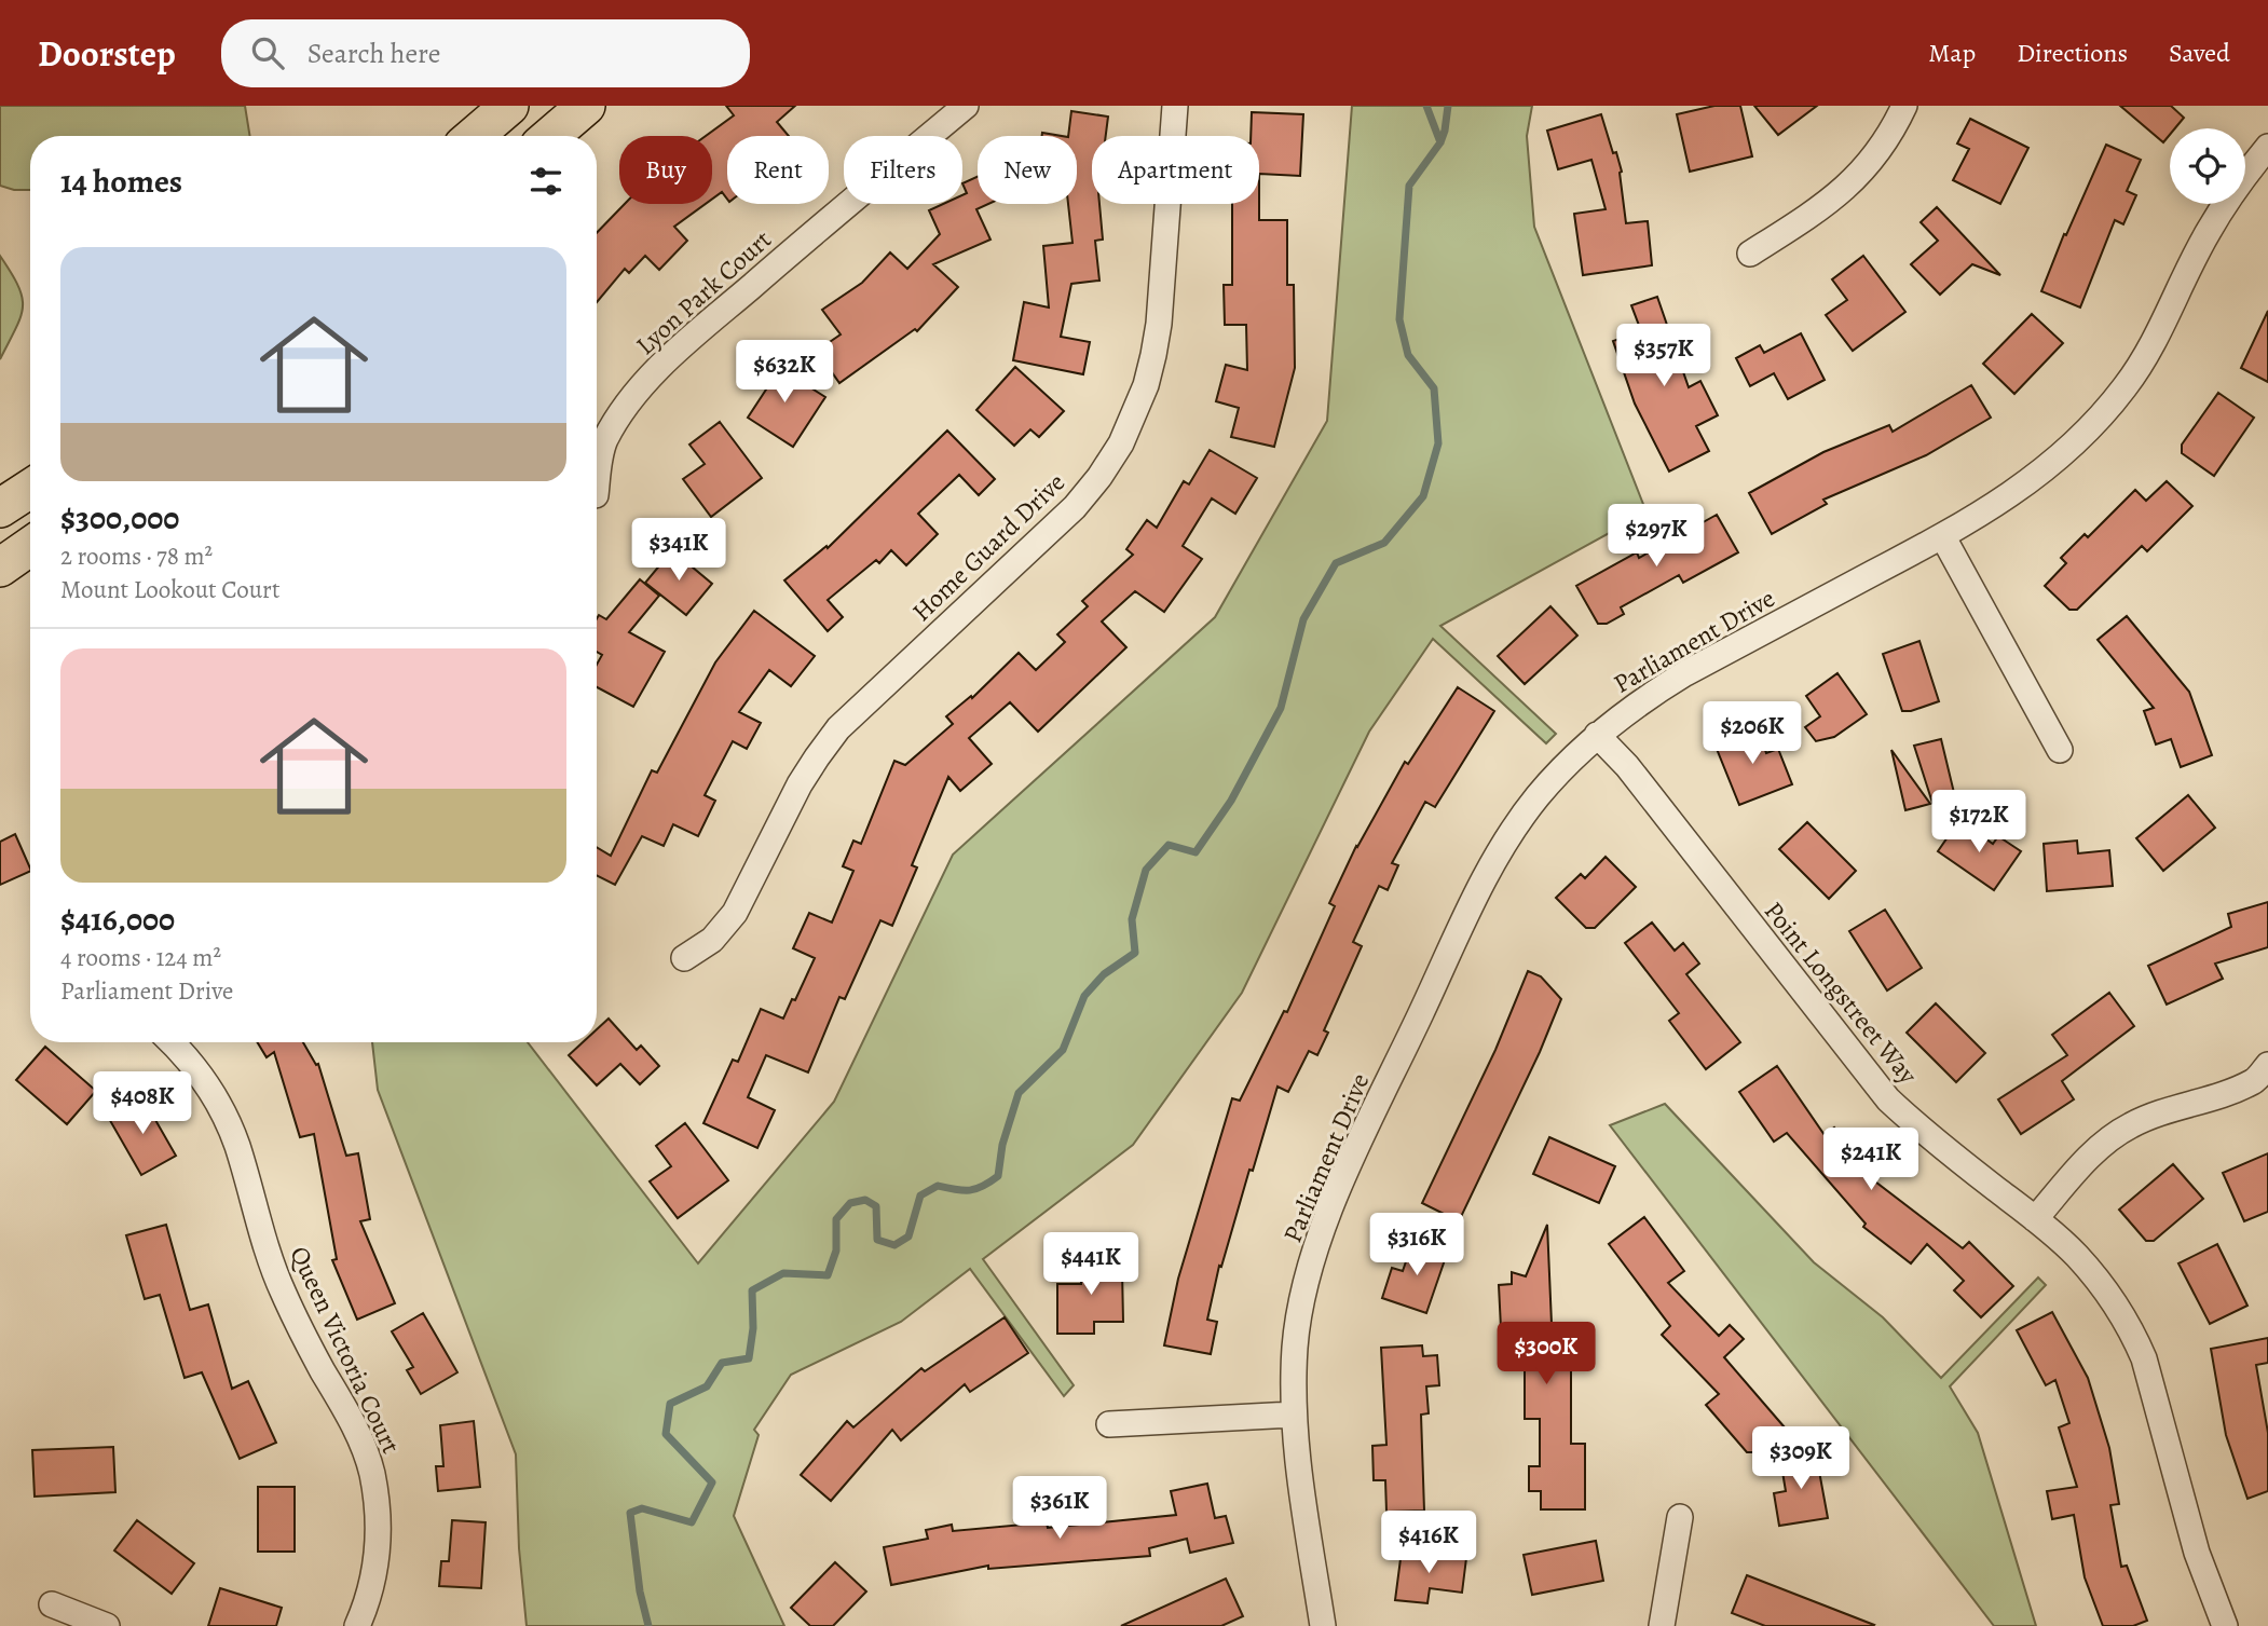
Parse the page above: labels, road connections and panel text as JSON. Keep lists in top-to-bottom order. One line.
{"streets":{"street":["Lyon Park Court","Home Guard Drive","Parliament Drive","Point Longstreet Way","Queen Victoria Court"]},"crossings":[["Parliament Drive","Point Longstreet Way"]],"page":{"header":"Doorstep","search":"Search here","nav":["Map","Directions","Saved"],"chip":["Buy","Rent","Filters","New","Apartment"],"heading":"14 homes","list":[{"name":"$300,000","note":"2 rooms · 78 m² · Mount Lookout Court"},{"name":"$416,000","note":"4 rooms · 124 m² · Parliament Drive"}],"price":["$357K","$632K","$297K","$341K","$206K","$172K","$408K","$241K","$316K","$441K","$300K","$309K","$361K","$416K"]}}
